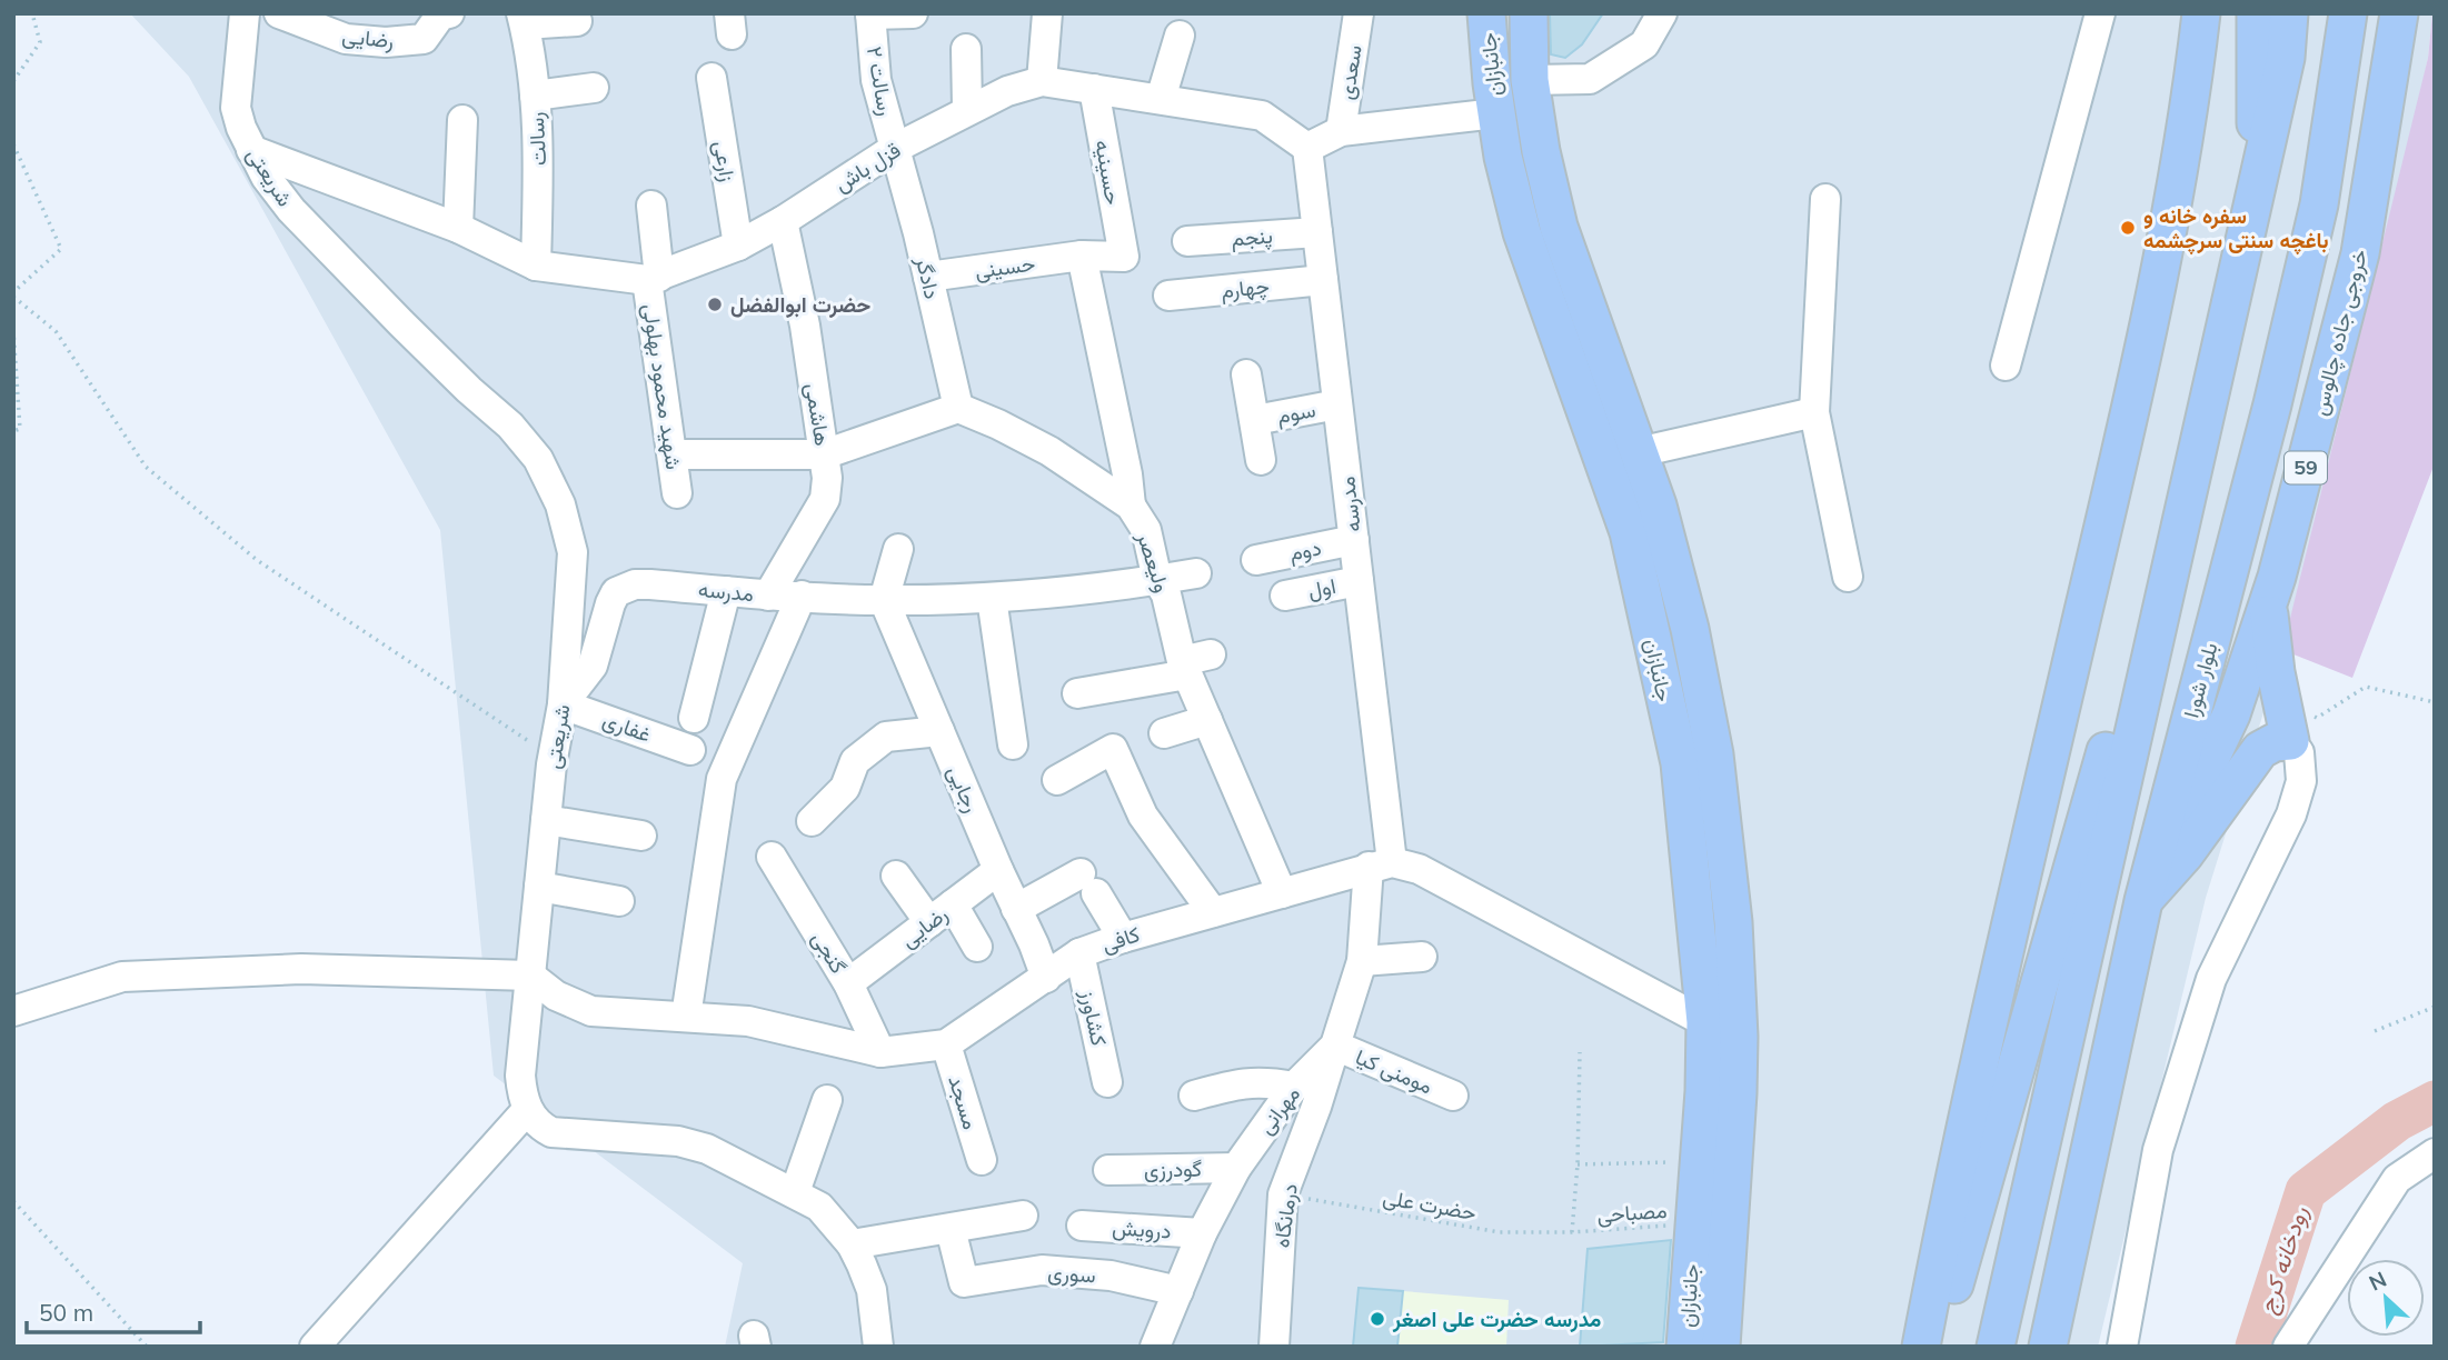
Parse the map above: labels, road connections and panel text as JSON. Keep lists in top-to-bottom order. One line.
{"streets":{"main road":["جانبازان","خروجی جاده چالوس","59","بلوار شورا"],"street":["رضایی","سعدی","رسالت ۲","رسالت","زارعی","قزل باش","حسینیه","شریعتی","پنجم","حسینی","دادگر","چهارم","شهید محمود بهلولی","سوم","هاشمی","مدرسه","دوم","ولیعصر","اول","غفاری","رجایی","کافی","گنجی","کشاورز","مومنی کیا","مسجد","مهرانی","گودرزی","درمانگاه","درویش","سوری"],"path":["حضرت علی","مصباحی"]},"crossings":[["رضایی","رجایی"],["رضایی","گنجی"],["جانبازان","مصباحی"],["رسالت ۲","قزل باش"],["رسالت ۲","دادگر"],["رسالت","قزل باش"],["زارعی","قزل باش"],["قزل باش","حسینیه"],["قزل باش","شریعتی"],["قزل باش","دادگر"],["قزل باش","شهید محمود بهلولی"],["قزل باش","هاشمی"],["قزل باش","مدرسه"],["حسینیه","حسینی"],["شریعتی","مدرسه"],["شریعتی","غفاری"],["شریعتی","کافی"],["پنجم","مدرسه"],["حسینی","دادگر"],["دادگر","ولیعصر"],["چهارم","مدرسه"],["خروجی جاده چالوس","بلوار شورا"],["سوم","مدرسه"],["هاشمی","مدرسه"],["مدرسه","دوم"],["مدرسه","ولیعصر"],["مدرسه","اول"],["مدرسه","غفاری"],["مدرسه","رجایی"],["مدرسه","کافی"],["مدرسه","مهرانی"],["ولیعصر","کافی"],["رجایی","کافی"],["کافی","گنجی"],["کافی","کشاورز"],["کافی","مسجد"],["کافی","مهرانی"],["مومنی کیا","مهرانی"],["مومنی کیا","درمانگاه"],["مهرانی","گودرزی"],["مهرانی","درمانگاه"],["مهرانی","درویش"],["مهرانی","سوری"],["حضرت علی","مصباحی"],["حضرت علی","درمانگاه"]],"water":["رودخانه کرج"],"places":["سفره خانه و باغچه سنتی سرچشمه","حضرت ابوالفضل","مدرسه حضرت علی اصغر"],"scale_bar":"50 m","north":"top left"}
